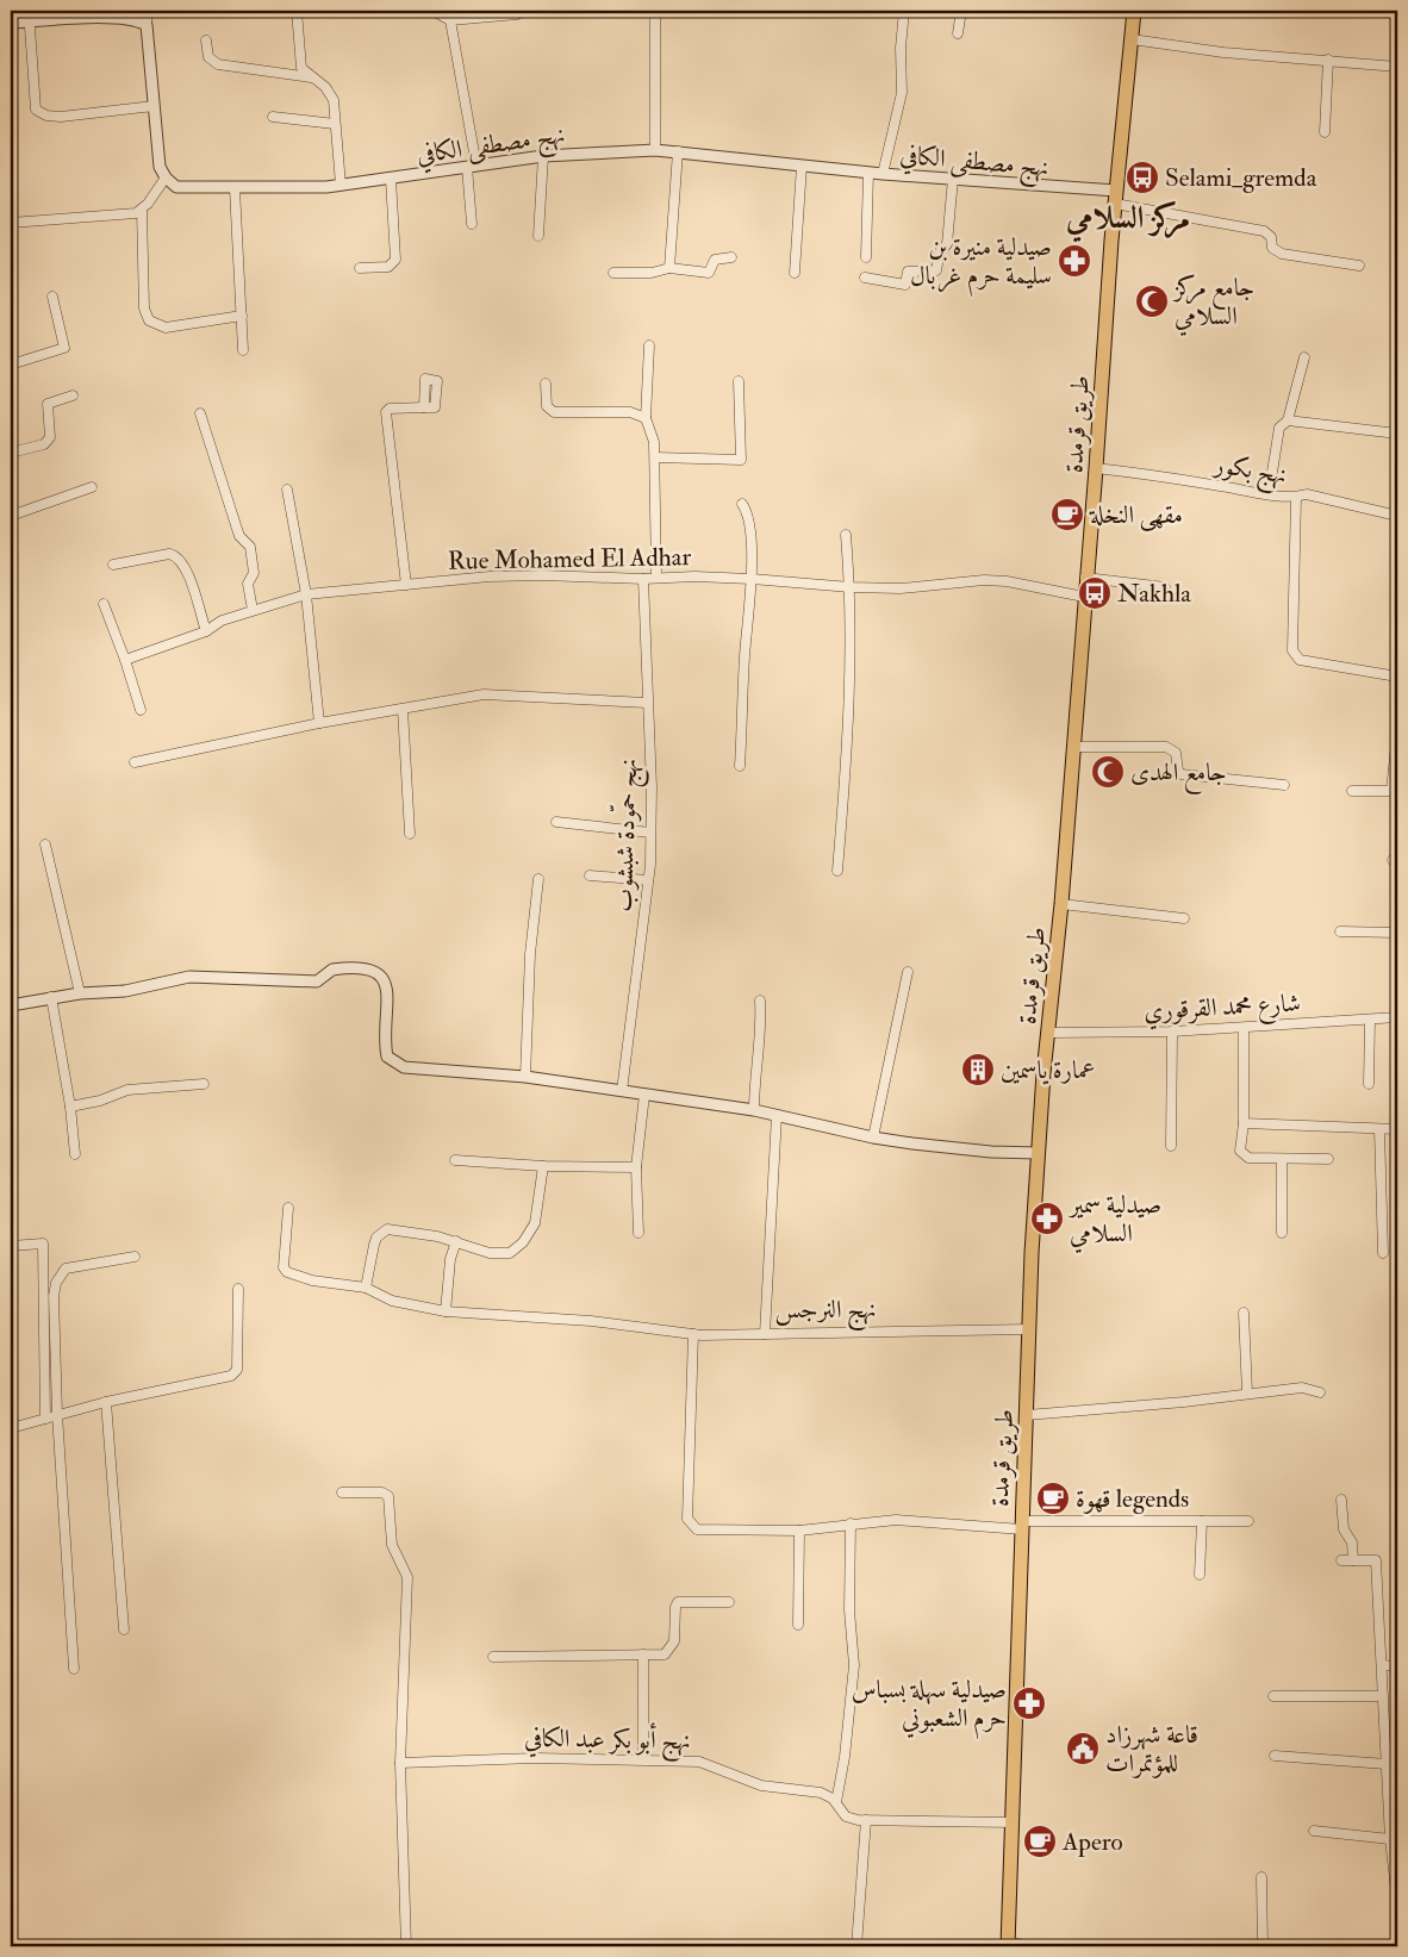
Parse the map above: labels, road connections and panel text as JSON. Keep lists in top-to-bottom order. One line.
{"streets":{"main road":["طريق قرمدة"],"street":["نهج مصطفى الكافي","نهج بكور","Rue Mohamed El Adhar","نهج حمّودة شبشوب","شارع محمد القرقوري","نهج النرجس","نهج أبو بكر عبد الكافي"]},"crossings":[["نهج مصطفى الكافي","طريق قرمدة"],["طريق قرمدة","نهج بكور"],["طريق قرمدة","Rue Mohamed El Adhar"],["طريق قرمدة","شارع محمد القرقوري"],["طريق قرمدة","نهج النرجس"],["طريق قرمدة","نهج أبو بكر عبد الكافي"],["Rue Mohamed El Adhar","نهج حمّودة شبشوب"]],"districts":["مركز السلامي"],"places":{"bus stop":["Selami_gremda","Nakhla"],"pharmacy":["صيدلية منيرة بن سليمة حرم غربال","صيدلية سمير السلامي","صيدلية سهلة بسباس حرم الشعبوني"],"mosque":["جامع مركز السلامي","جامع الهدى"],"cafe":["مقهى النخلة","قهوة legends","Apero"],"building":["عمارة ياسمين"],"public building":["قاعة شهرزاد للمؤتمرات"]}}
